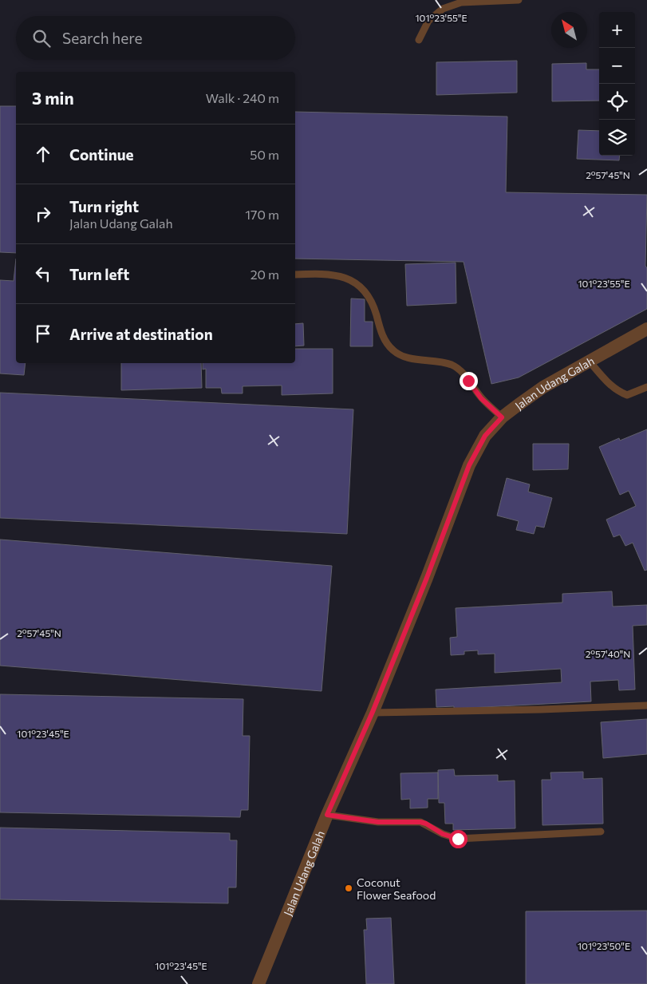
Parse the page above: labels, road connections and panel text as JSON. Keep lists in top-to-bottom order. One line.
{"streets":{"street":["Jalan Udang Galah"]},"places":["Coconut Flower Seafood"],"north":"top left","page":{"map_buttons":["+","−"],"search":"Search here","heading":["3 min","Walk · 240 m"],"list":[["Continue","50 m"],["Turn right","Jalan Udang Galah","170 m"],["Turn left","20 m"],"Arrive at destination"]},"coordinates":["101°23'55\"E","2°57'45\"N","2°57'40\"N","101°23'45\"E","101°23'50\"E"]}
